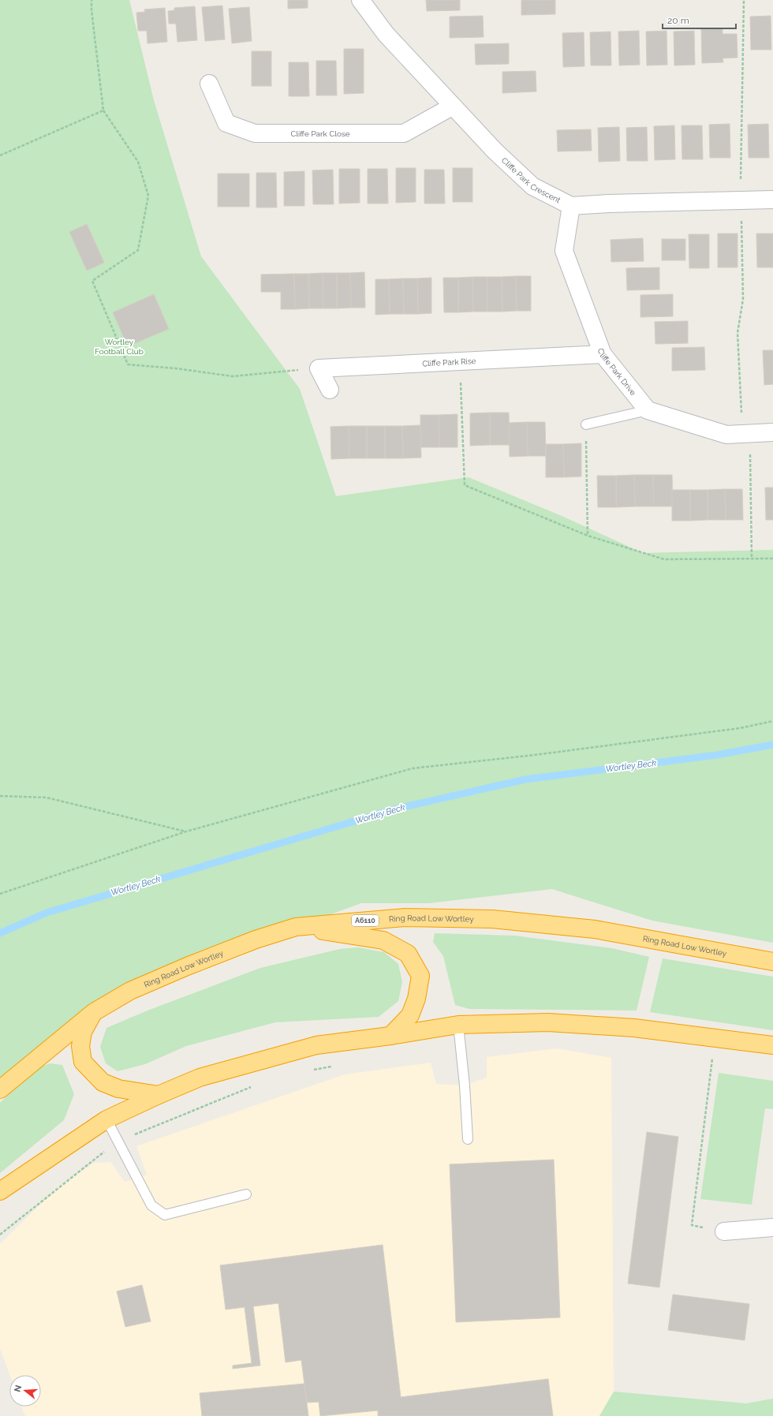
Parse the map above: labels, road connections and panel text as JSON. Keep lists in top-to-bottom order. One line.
{"streets":{"highway":["Ring Road Low Wortley","A6110"],"street":["Cliffe Park Close","Cliffe Park Crescent","Cliffe Park Rise","Cliffe Park Drive"]},"crossings":[["Cliffe Park Close","Cliffe Park Crescent"],["Cliffe Park Crescent","Cliffe Park Drive"],["Cliffe Park Rise","Cliffe Park Drive"]],"water":["Wortley Beck"],"parks":["Wortley Football Club"],"scale_bar":"20 m","north":"left"}
